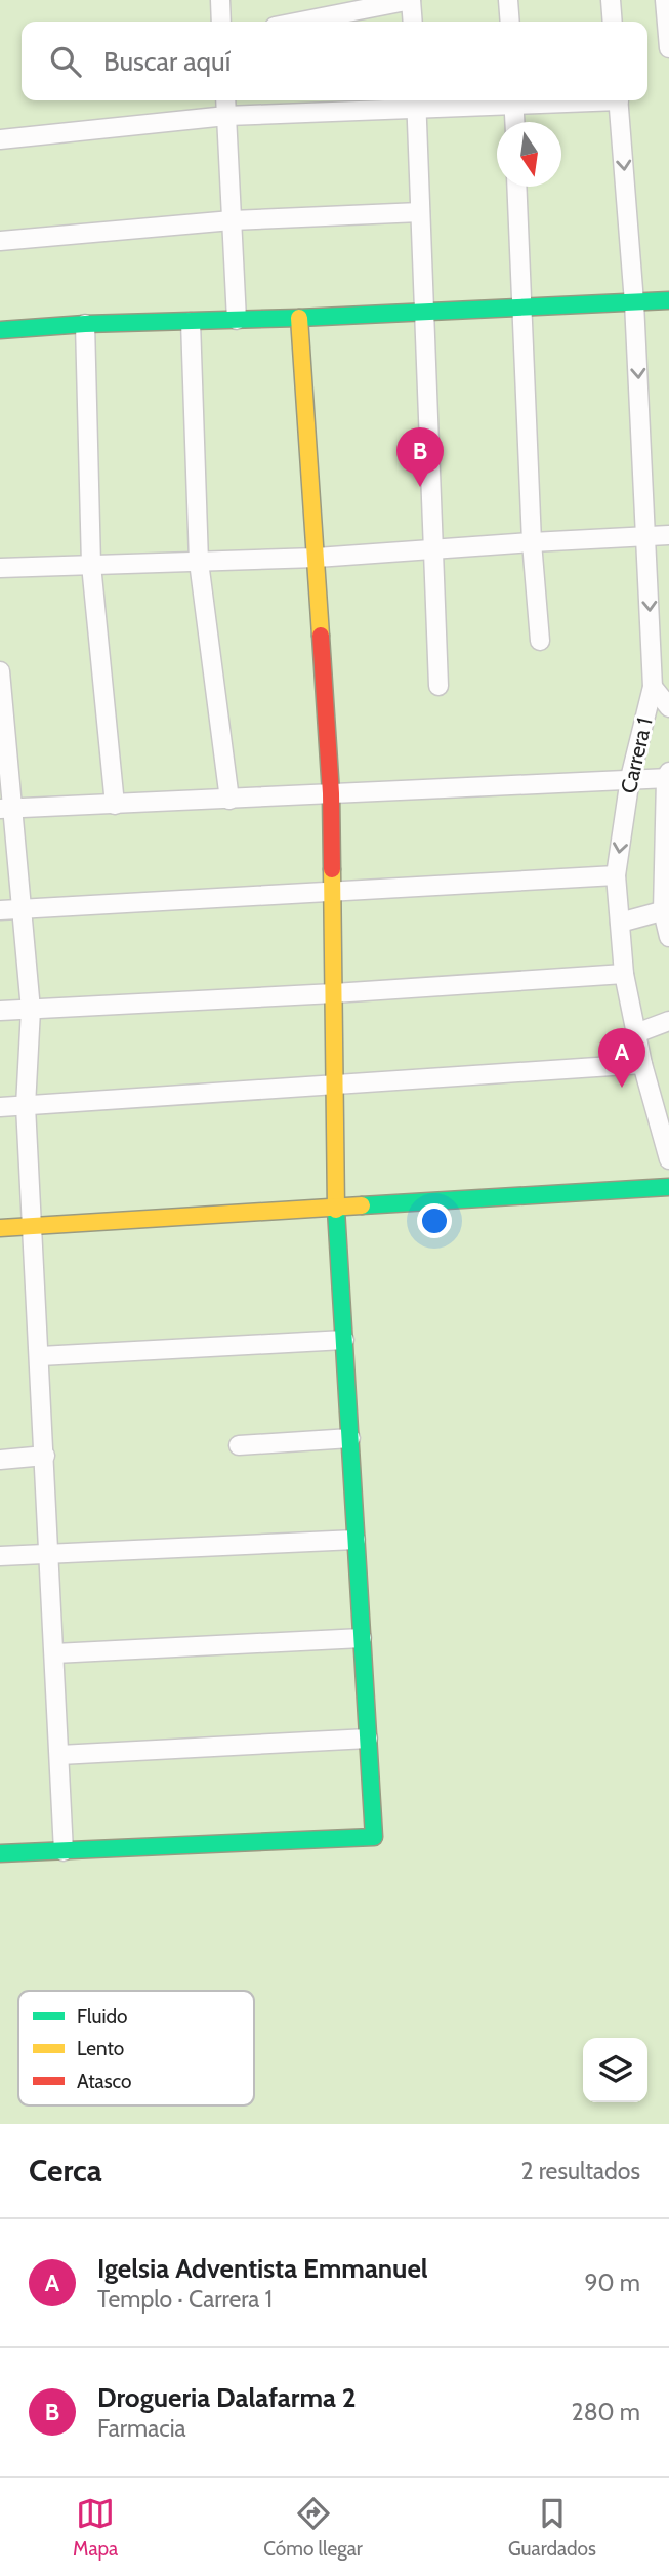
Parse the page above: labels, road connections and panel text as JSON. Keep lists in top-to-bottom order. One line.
{"streets":{"street":["Carrera 1"]},"legend":["Fluido","Lento","Atasco"],"north":"bottom","page":{"search":"Buscar aquí","pins":["B","A"],"heading":["Cerca","2 resultados"],"list":[{"mark":"A","name":"Igelsia Adventista Emmanuel","note":"Templo · Carrera 1","value":"90 m"},{"mark":"B","name":"Drogueria Dalafarma 2","note":"Farmacia","value":"280 m"}],"nav":["Mapa","Cómo llegar","Guardados"]}}
